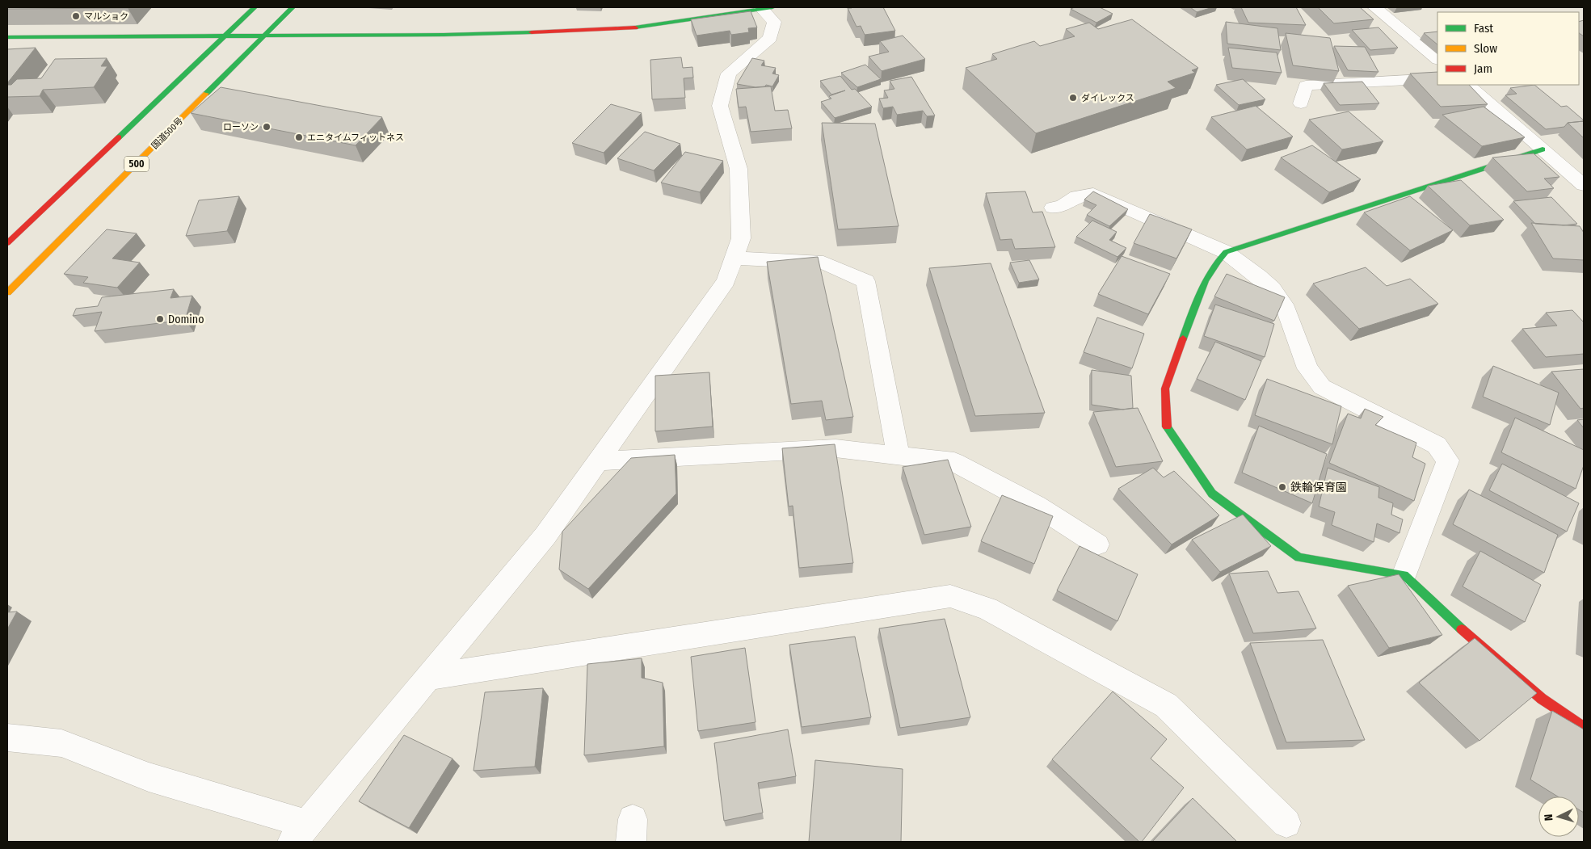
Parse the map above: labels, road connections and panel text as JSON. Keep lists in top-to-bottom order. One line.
{"streets":{"main road":["国道500号","500"]},"places":["マルショク","ダイレックス","ローソン","エニタイムフィットネス","Domino","鉄輪保育園"],"legend":["Fast","Slow","Jam"],"north":"left"}
